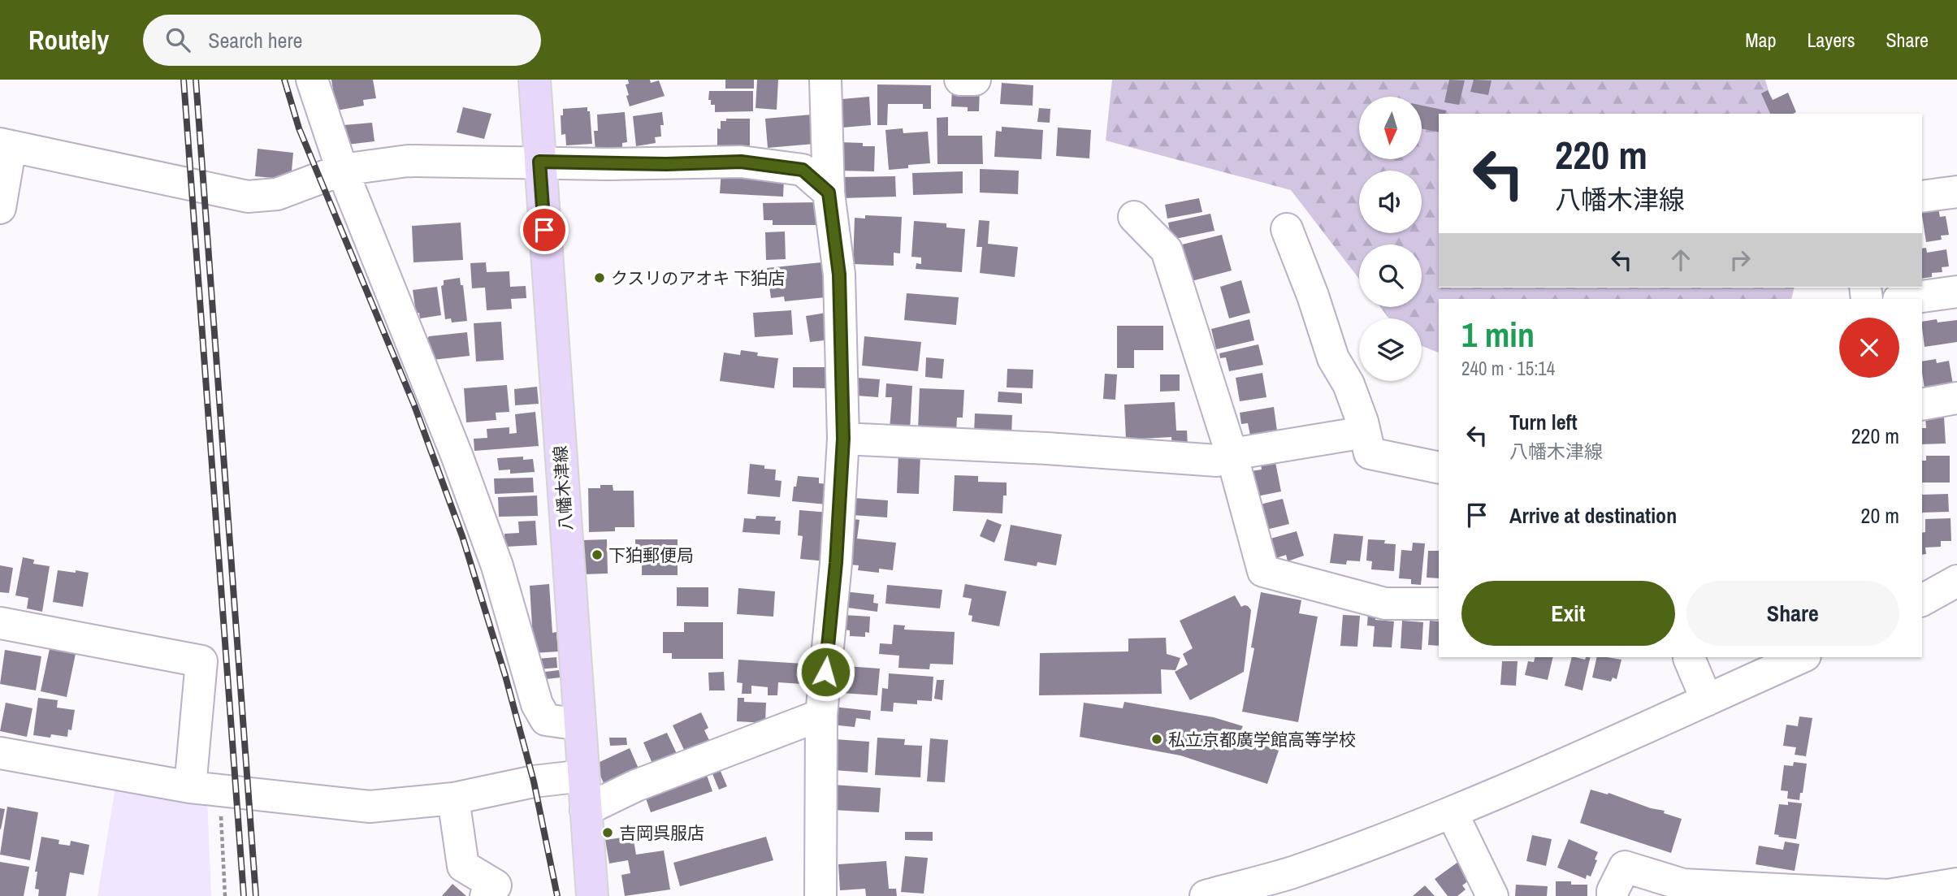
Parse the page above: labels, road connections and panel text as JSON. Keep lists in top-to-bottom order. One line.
{"streets":{"main road":["八幡木津線"]},"places":["クスリのアオキ 下狛店","下狛郵便局","私立京都廣学館高等学校","吉岡呉服店"],"north":"bottom","page":{"header":"Routely","search":"Search here","nav":["Map","Layers","Share"],"turn":["220 m","八幡木津線"],"heading":["1 min","240 m · 15:14"],"list":[{"name":"Turn left","note":"八幡木津線","value":"220 m"},{"name":"Arrive at destination","value":"20 m"}],"buttons":["Exit","Share"]}}
